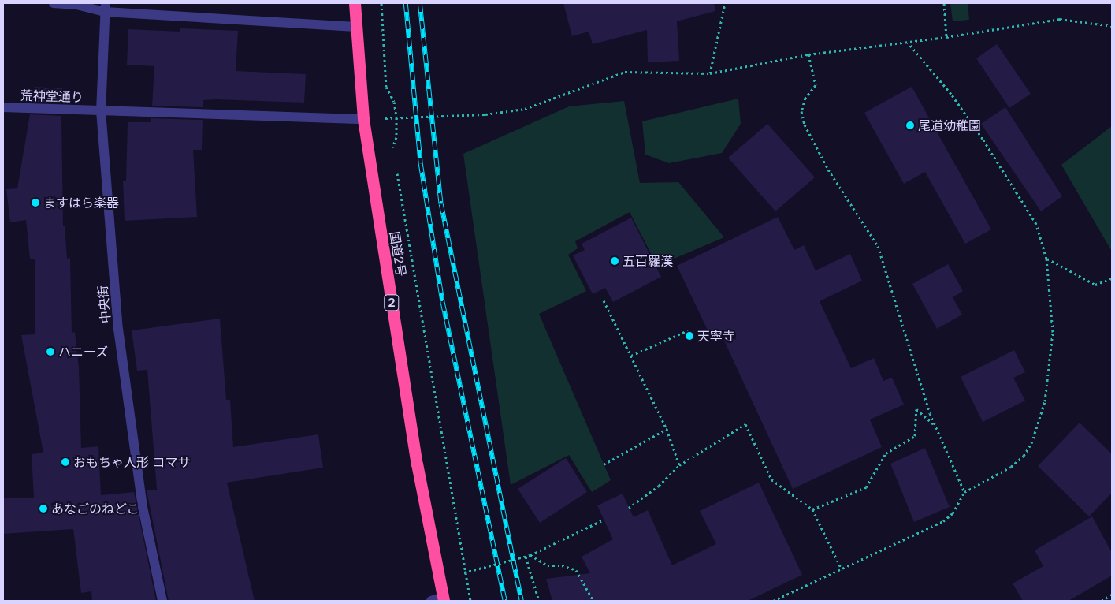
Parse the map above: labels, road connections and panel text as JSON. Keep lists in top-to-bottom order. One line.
{"streets":{"highway":["国道2号","2"],"street":["荒神堂通り","中央街"]},"crossings":[["荒神堂通り","国道2号"],["荒神堂通り","中央街"]],"places":["尾道幼稚園","ますはら楽器","五百羅漢","天寧寺","ハニーズ","おもちゃ人形 コマサ","あなごのねどこ"]}
